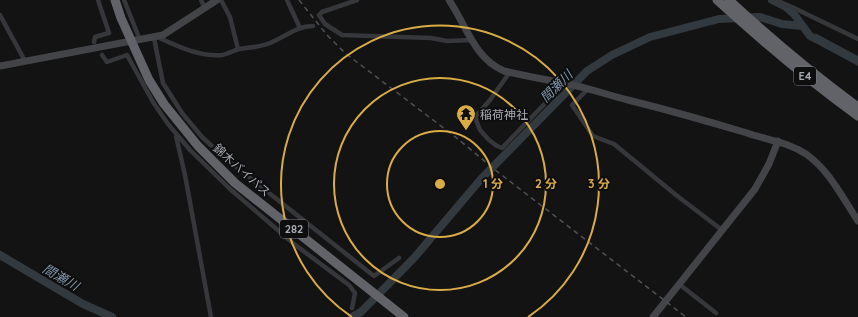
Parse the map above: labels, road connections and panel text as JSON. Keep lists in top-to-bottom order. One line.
{"streets":{"highway":["E4","錦木バイパス","282"]},"water":["間瀬川"],"places":{"temple":["稲荷神社"]},"rings":["1 分","2 分","3 分"]}
